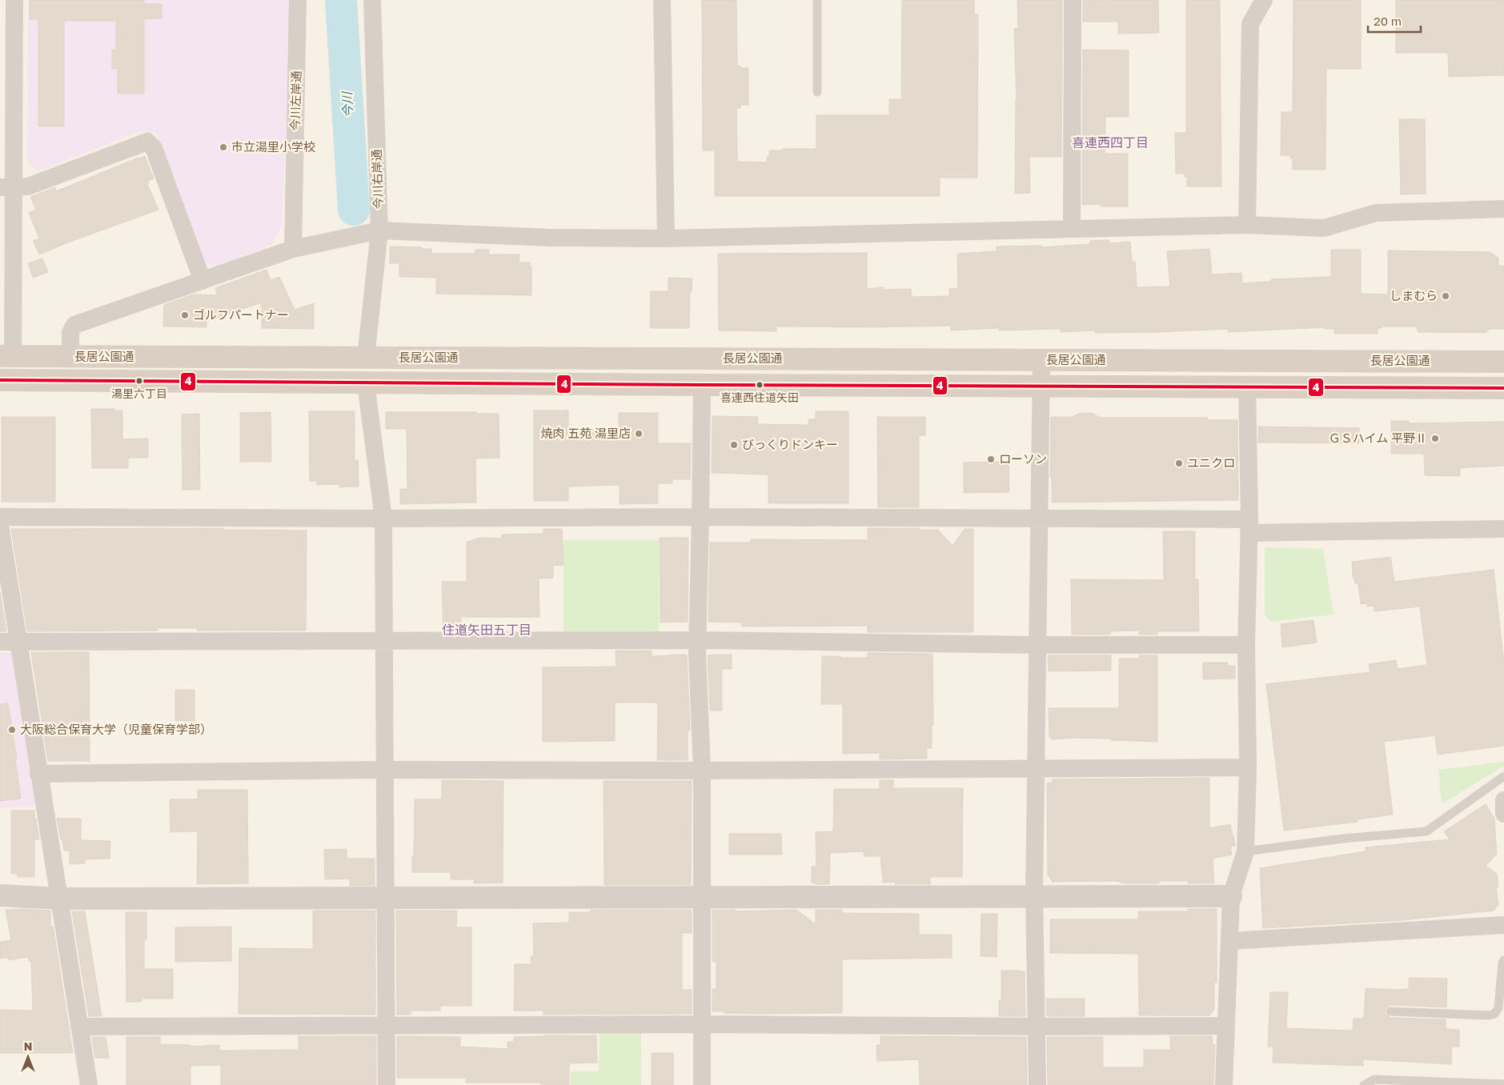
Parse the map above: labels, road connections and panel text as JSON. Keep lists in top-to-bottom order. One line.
{"streets":{"highway":["長居公園通"],"street":["今川左岸通","今川右岸通"]},"crossings":[["今川右岸通","長居公園通"]],"districts":["喜連西四丁目","住道矢田五丁目"],"water":["今川"],"places":["市立湯里小学校","しまむら","ゴルフパートナー","湯里六丁目","喜連西住道矢田","焼肉 五苑 湯里店","ＧＳハイム 平野Ⅱ","びっくりドンキー","ローソン","ユニクロ","大阪総合保育大学（児童保育学部）"],"lines":["transit line 4"],"scale_bar":"20 m","north":"top"}
